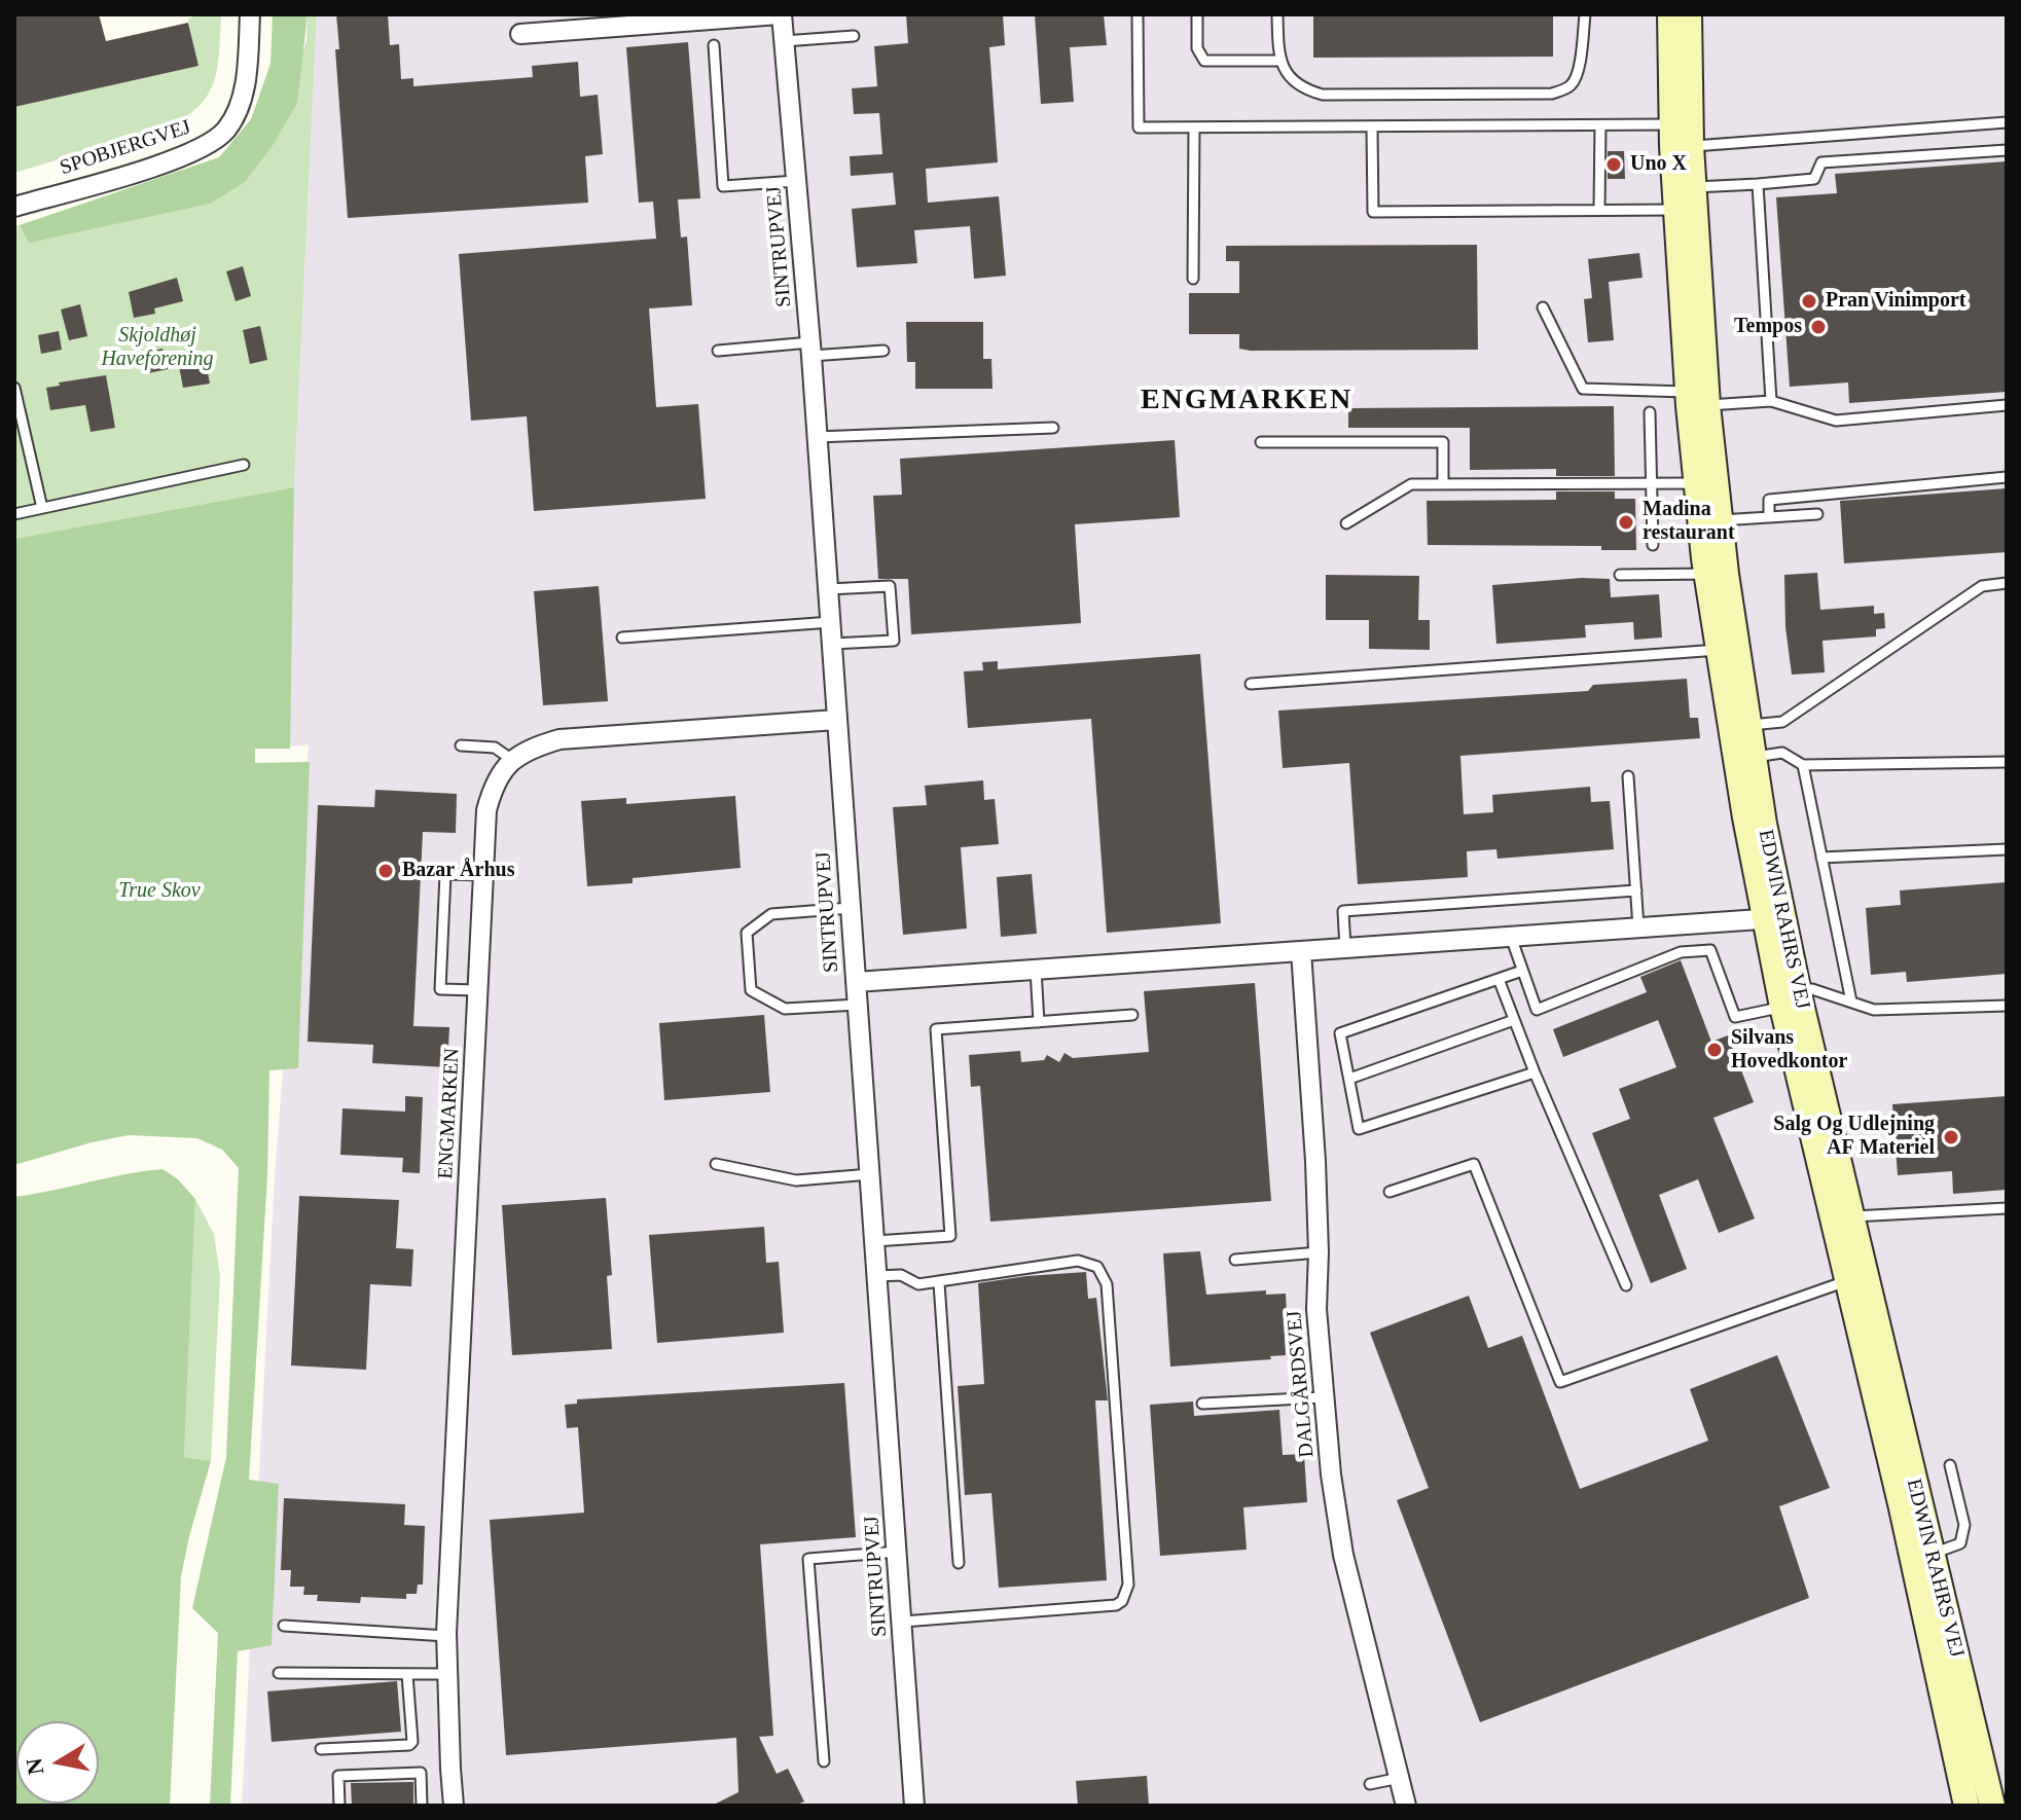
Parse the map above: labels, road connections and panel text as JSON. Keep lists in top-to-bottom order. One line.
{"streets":{"street":["SPOBJERGVEJ","SINTRUPVEJ","EDWIN RAHRS VEJ","ENGMARKEN","DALGÅRDSVEJ"]},"districts":["ENGMARKEN"],"parks":["Skjoldhøj Haveforening","True Skov"],"places":["Uno X","Pran Vinimport","Tempos","Madina restaurant","Bazar Århus","Silvans Hovedkontor","Salg Og Udlejning AF Materiel"],"north":"left"}
